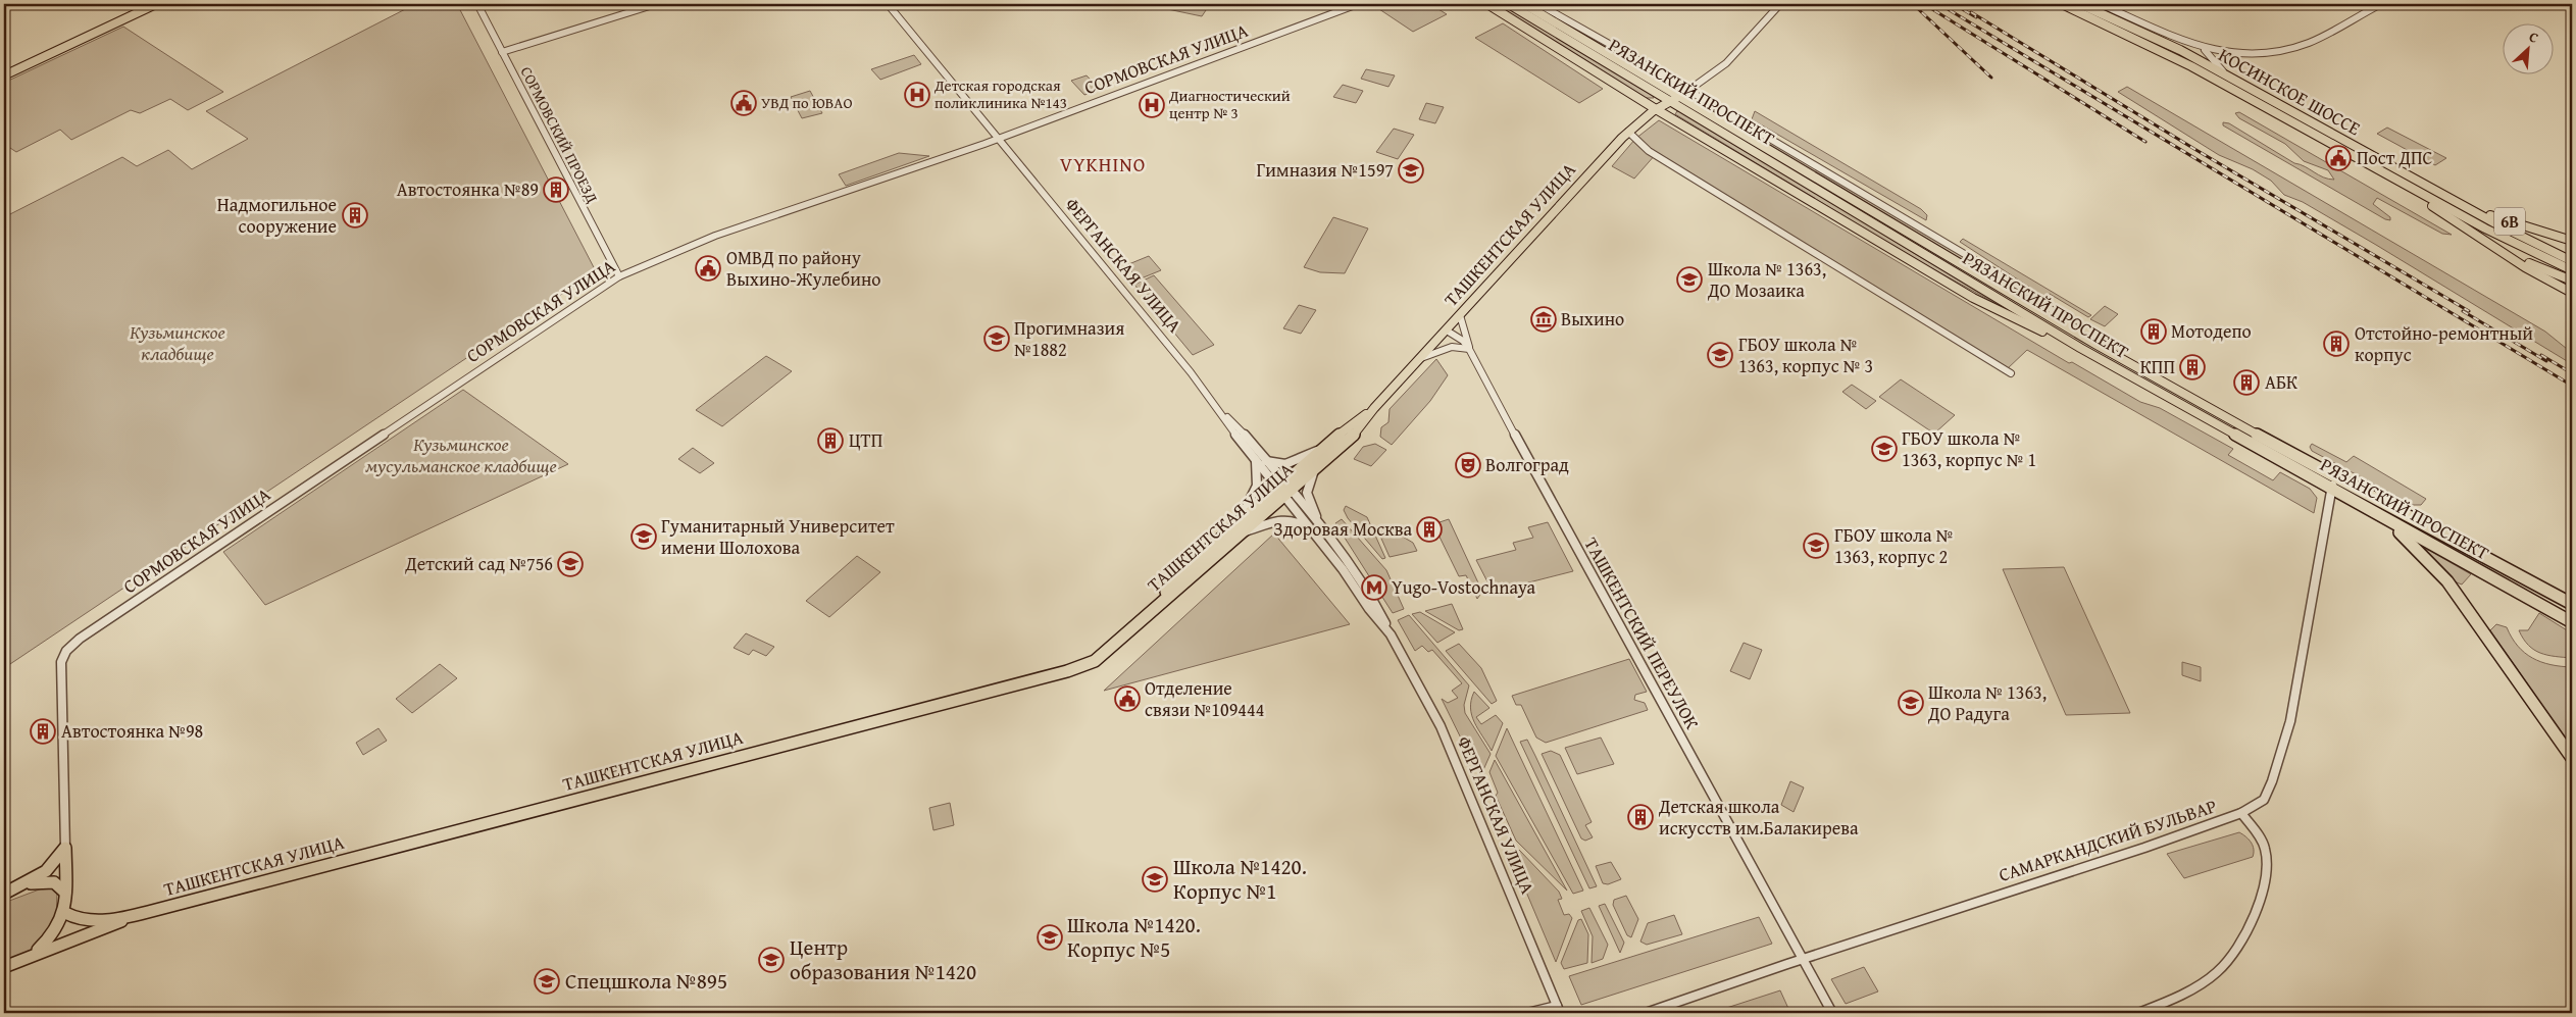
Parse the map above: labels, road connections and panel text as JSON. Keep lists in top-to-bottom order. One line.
{"streets":{"main road":["РЯЗАНСКИЙ ПРОСПЕКТ","КОСИНСКОЕ ШОССЕ","6B","ТАШКЕНТСКАЯ УЛИЦА"],"street":["СОРМОВСКАЯ УЛИЦА","СОРМОВСКИЙ ПРОЕЗД","ФЕРГАНСКАЯ УЛИЦА","ТАШКЕНТСКИЙ ПЕРЕУЛОК","САМАРКАНДСКИЙ БУЛЬВАР"]},"crossings":[["СОРМОВСКАЯ УЛИЦА","СОРМОВСКИЙ ПРОЕЗД"],["СОРМОВСКАЯ УЛИЦА","ТАШКЕНТСКАЯ УЛИЦА"],["СОРМОВСКАЯ УЛИЦА","ФЕРГАНСКАЯ УЛИЦА"],["РЯЗАНСКИЙ ПРОСПЕКТ","ТАШКЕНТСКАЯ УЛИЦА"],["РЯЗАНСКИЙ ПРОСПЕКТ","САМАРКАНДСКИЙ БУЛЬВАР"],["КОСИНСКОЕ ШОССЕ","6B"],["ТАШКЕНТСКАЯ УЛИЦА","ФЕРГАНСКАЯ УЛИЦА"],["ТАШКЕНТСКАЯ УЛИЦА","ТАШКЕНТСКИЙ ПЕРЕУЛОК"],["ТАШКЕНТСКИЙ ПЕРЕУЛОК","САМАРКАНДСКИЙ БУЛЬВАР"]],"districts":["VYKHINO"],"parks":["Кузьминское кладбище","Кузьминское мусульманское кладбище"],"places":{"hospital":["Детская городская поликлиника №143","Диагностический центр № 3"],"public building":["УВД по ЮВАО","Пост ДПС","ОМВД по району Выхино-Жулебино","Отделение связи №109444"],"school or university":["Гимназия №1597","Школа № 1363, ДО Мозаика","Прогимназия №1882","ГБОУ школа № 1363, корпус № 3","ГБОУ школа № 1363, корпус № 1","Гуманитарный Университет имени Шолохова","ГБОУ школа № 1363, корпус 2","Детский сад №756","Школа № 1363, ДО Радуга","Школа №1420. Корпус №1","Школа №1420. Корпус №5","Центр образования №1420","Спецшкола №895"],"building":["Автостоянка №89","Надмогильное сооружение","Мотодепо","Отстойно-ремонтный корпус","КПП","АБК","ЦТП","Здоровая Москва","Автостоянка №98","Детская школа искусств им.Балакирева"],"museum":["Выхино"],"theatre":["Волгоград"],"metro station":["Yugo-Vostochnaya"]},"north":"top right"}
